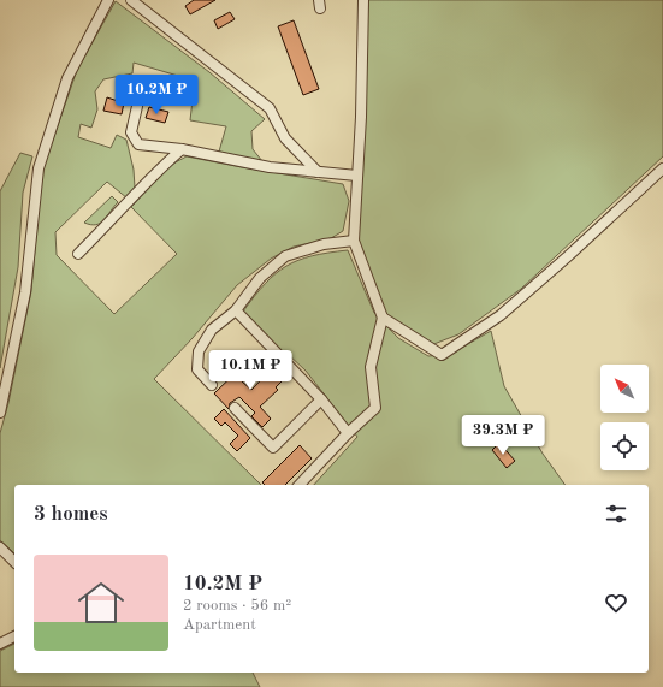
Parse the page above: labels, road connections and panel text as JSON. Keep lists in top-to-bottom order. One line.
{"north":"top left","page":{"price":["10.2M ₽","10.1M ₽","39.3M ₽"],"heading":"3 homes","list":[{"name":"10.2M ₽","note":"2 rooms · 56 m² · Apartment"}]}}
